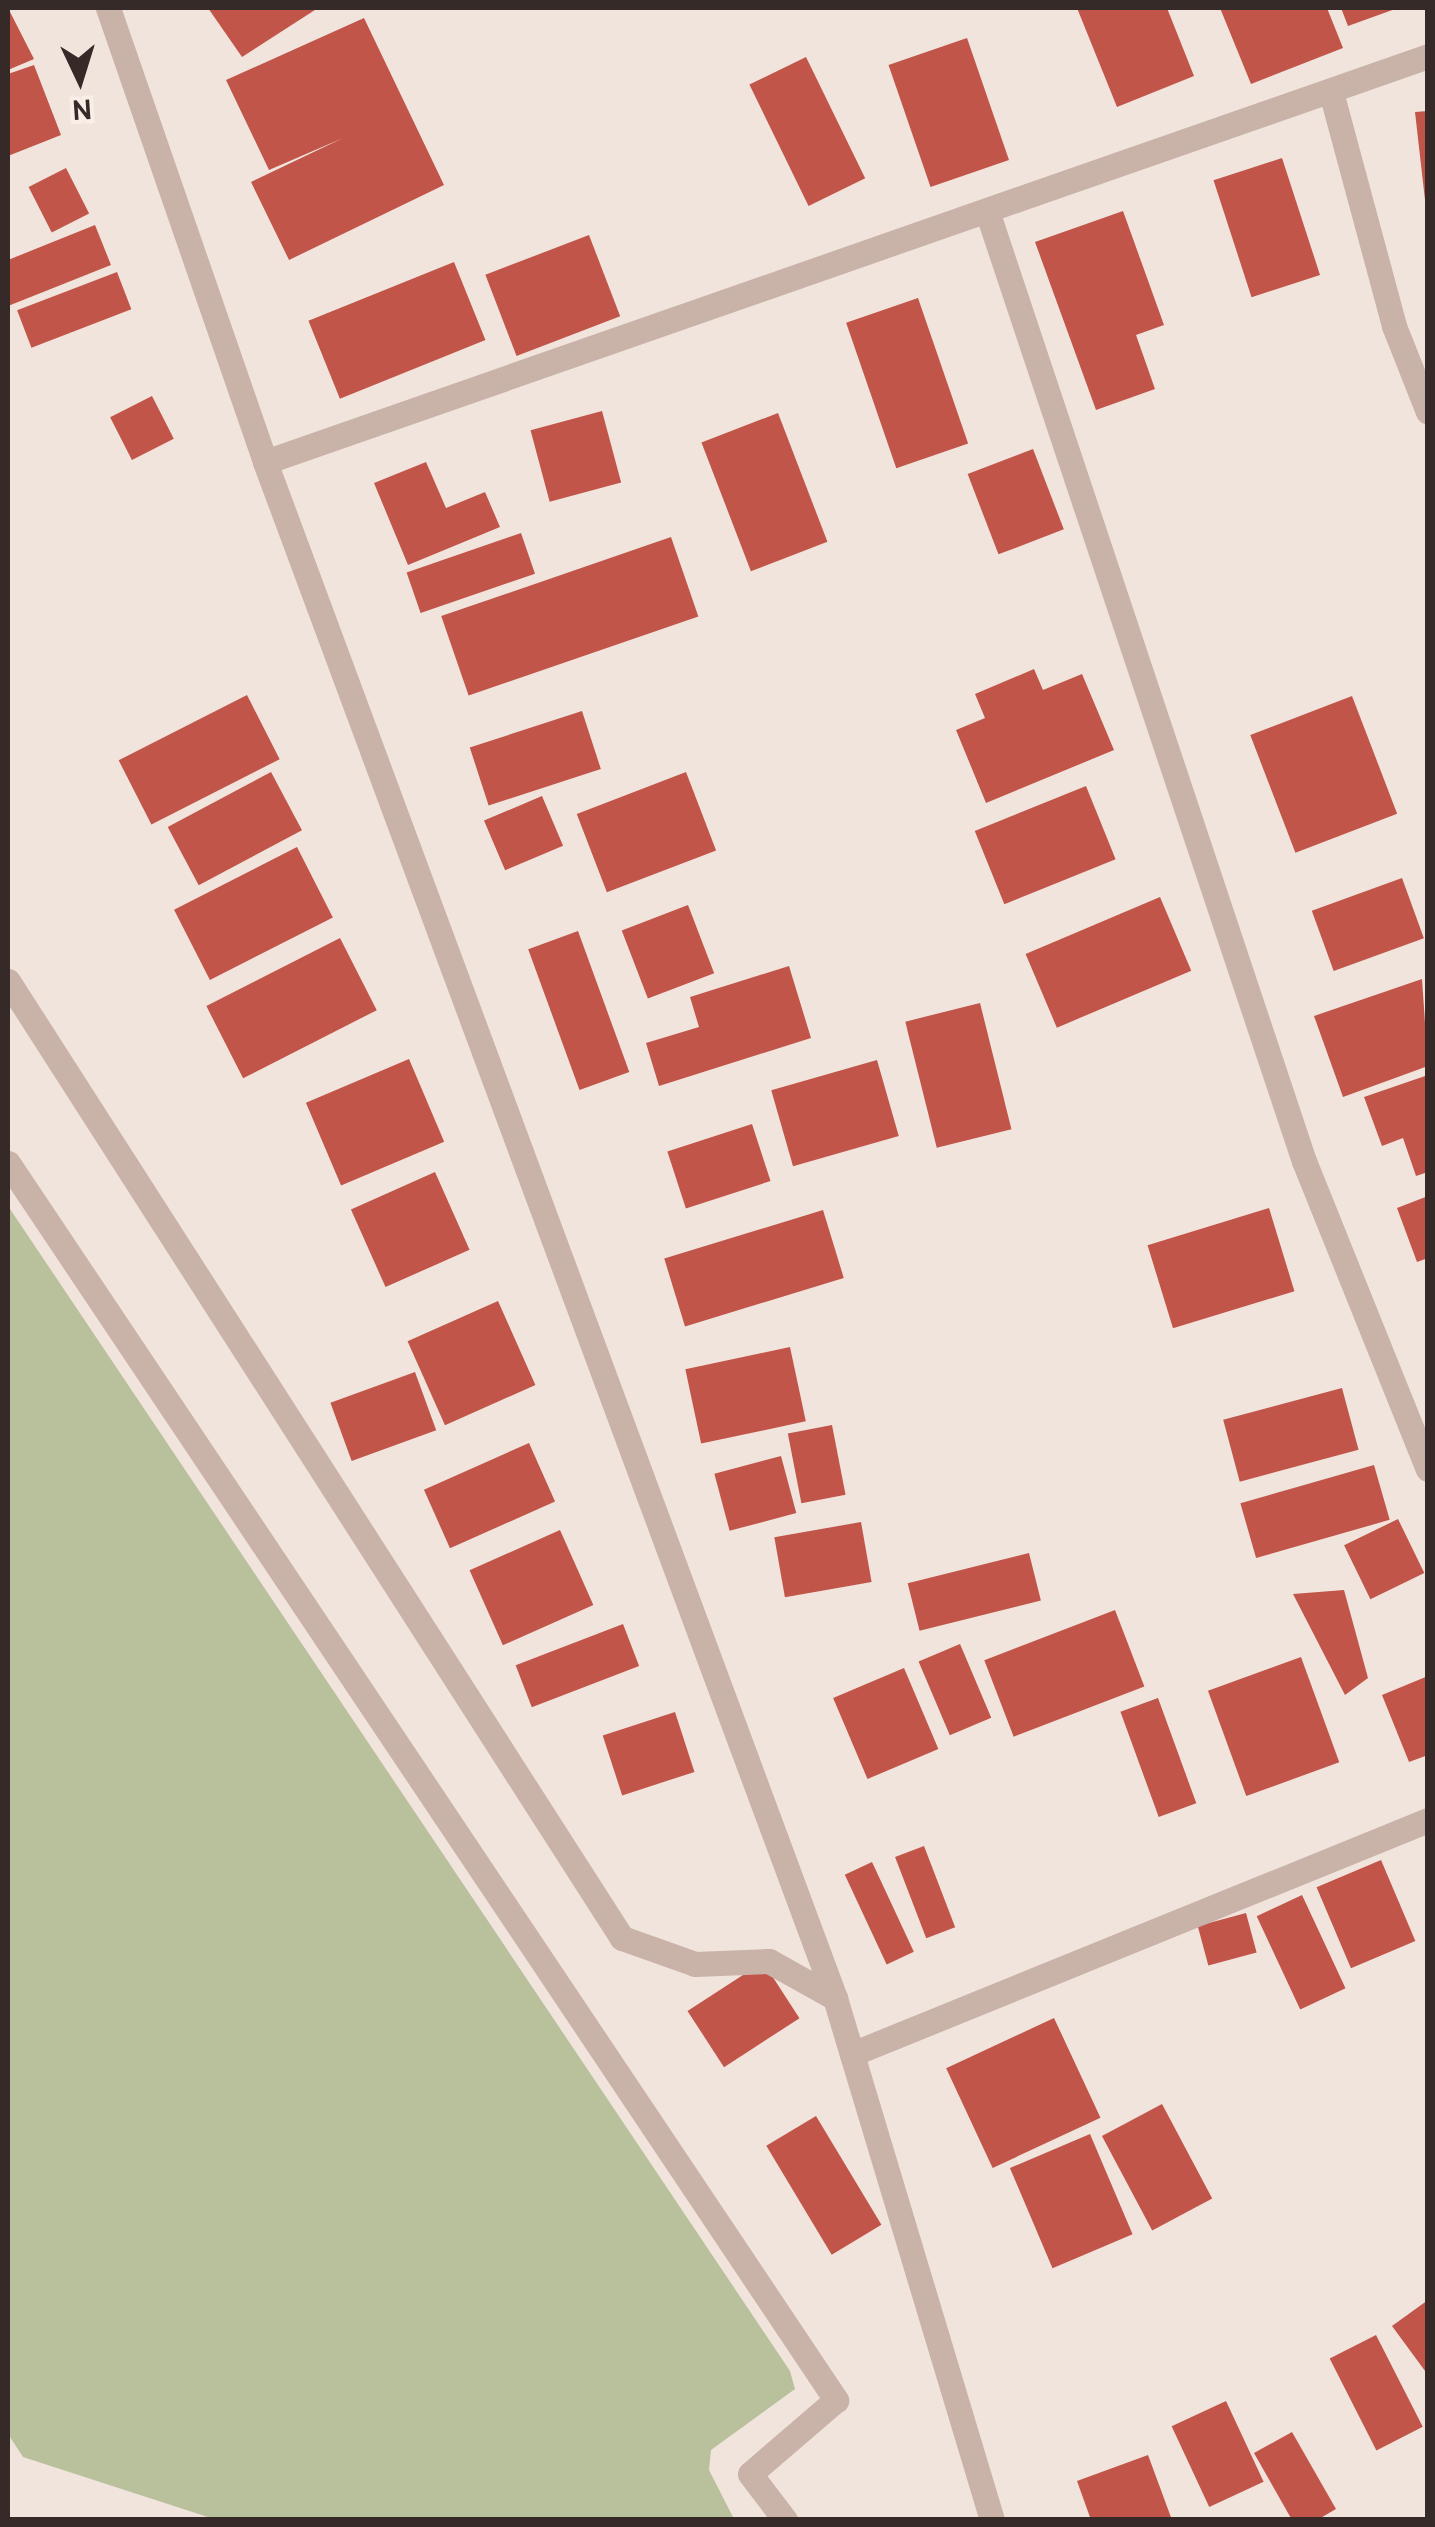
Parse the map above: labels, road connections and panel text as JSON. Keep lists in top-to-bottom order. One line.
{"north":"bottom"}
